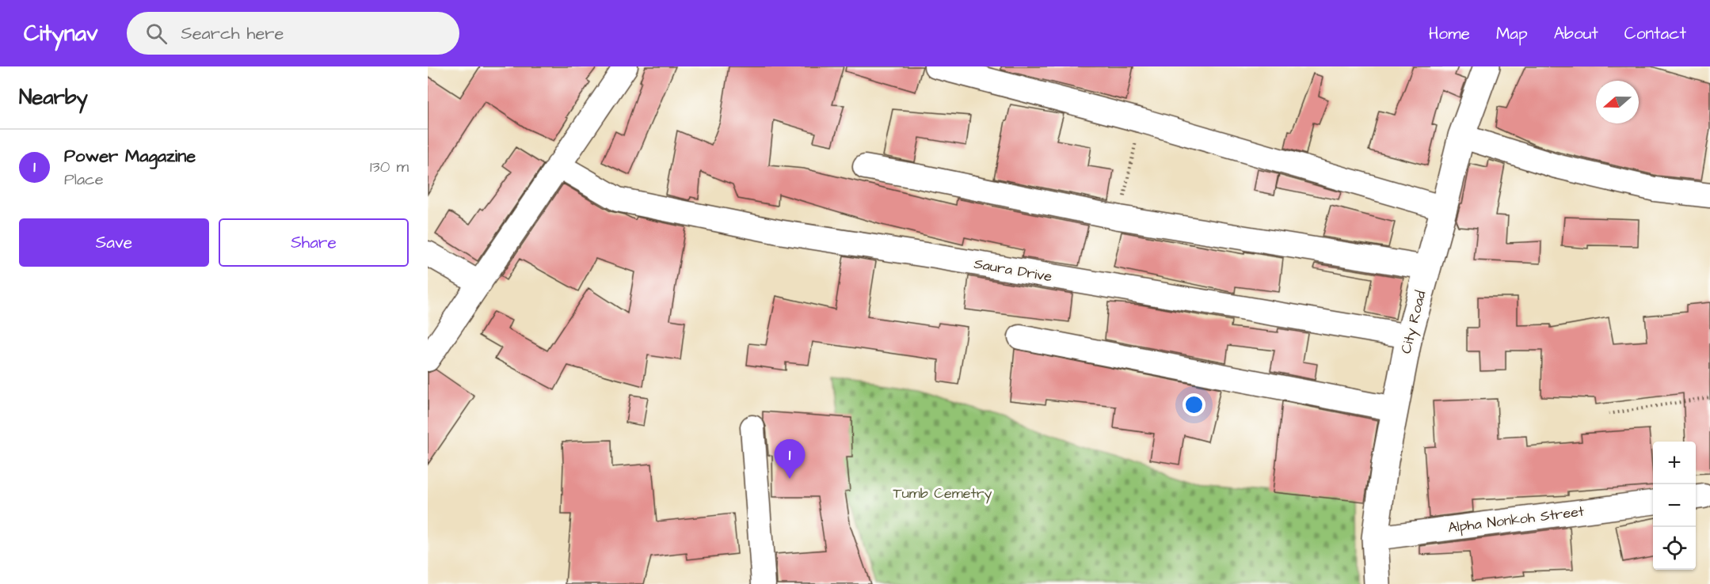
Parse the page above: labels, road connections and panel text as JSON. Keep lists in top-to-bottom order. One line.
{"streets":{"main road":["City Road"],"street":["Saura Drive","Alpha Nonkoh Street"]},"crossings":[["Saura Drive","City Road"],["City Road","Alpha Nonkoh Street"]],"parks":["Tumb Cemetry"],"north":"left","page":{"header":"Citynav","search":"Search here","nav":["Home","Map","About","Contact"],"heading":"Nearby","list":[{"mark":"1","name":"Power Magazine","note":"Place","value":"130 m"}],"buttons":["Save","Share"],"pins":"1","map_buttons":["+","−"]}}
